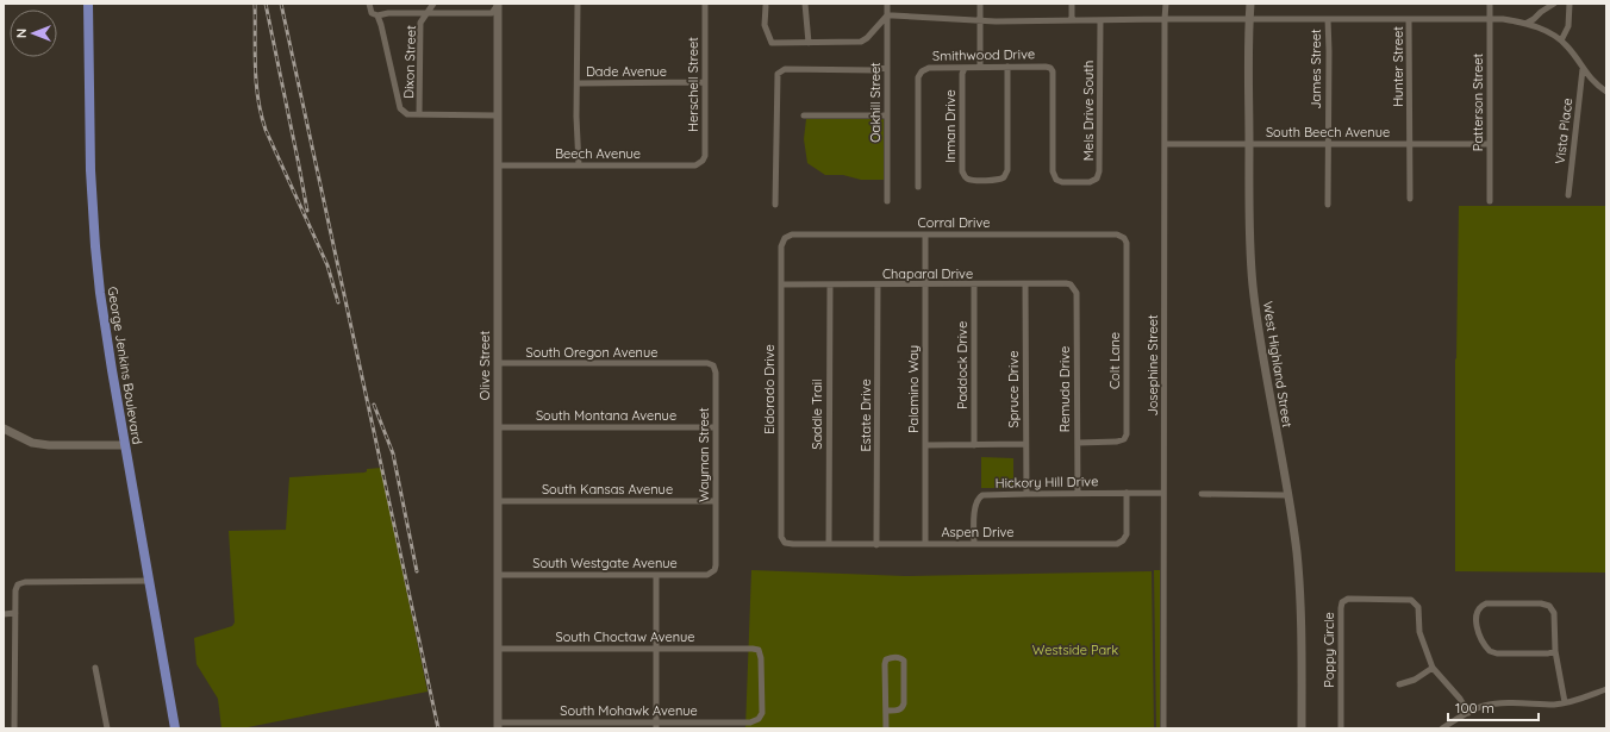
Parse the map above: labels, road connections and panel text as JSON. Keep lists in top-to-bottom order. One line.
{"streets":{"main road":["George Jenkins Boulevard"],"street":["Smithwood Drive","Dixon Street","Hunter Street","James Street","Dade Avenue","Herschell Street","Oakhill Street","Patterson Street","Mels Drive South","Inman Drive","Vista Place","South Beech Avenue","Beech Avenue","Corral Drive","Chaparal Drive","South Oregon Avenue","Colt Lane","West Highland Street","Olive Street","Paddock Drive","Josephine Street","Eldorado Drive","Palamino Way","Spruce Drive","Remuda Drive","Saddle Trail","South Montana Avenue","Estate Drive","Wayman Street","Hickory Hill Drive","South Kansas Avenue","Aspen Drive","South Westgate Avenue","South Choctaw Avenue","Poppy Circle","South Mohawk Avenue"]},"crossings":[["Smithwood Drive","Mels Drive South"],["Smithwood Drive","Inman Drive"],["Hunter Street","South Beech Avenue"],["James Street","South Beech Avenue"],["Dade Avenue","Herschell Street"],["Herschell Street","Beech Avenue"],["Patterson Street","South Beech Avenue"],["South Beech Avenue","West Highland Street"],["South Beech Avenue","Josephine Street"],["Beech Avenue","Olive Street"],["Corral Drive","Colt Lane"],["Corral Drive","Eldorado Drive"],["Corral Drive","Palamino Way"],["Chaparal Drive","Paddock Drive"],["Chaparal Drive","Eldorado Drive"],["Chaparal Drive","Palamino Way"],["Chaparal Drive","Spruce Drive"],["Chaparal Drive","Remuda Drive"],["Chaparal Drive","Saddle Trail"],["Chaparal Drive","Estate Drive"],["South Oregon Avenue","Olive Street"],["South Oregon Avenue","Wayman Street"],["Colt Lane","Remuda Drive"],["Olive Street","South Montana Avenue"],["Olive Street","South Kansas Avenue"],["Olive Street","South Westgate Avenue"],["Olive Street","South Choctaw Avenue"],["Olive Street","South Mohawk Avenue"],["Josephine Street","Hickory Hill Drive"],["Eldorado Drive","Aspen Drive"],["Palamino Way","Aspen Drive"],["Spruce Drive","Hickory Hill Drive"],["Remuda Drive","Hickory Hill Drive"],["Saddle Trail","Aspen Drive"],["South Montana Avenue","Wayman Street"],["Estate Drive","Aspen Drive"],["Wayman Street","South Kansas Avenue"],["Wayman Street","South Westgate Avenue"],["Hickory Hill Drive","Aspen Drive"],["South Choctaw Avenue","South Mohawk Avenue"]],"parks":["Westside Park"],"scale_bar":"100 m","north":"left"}
